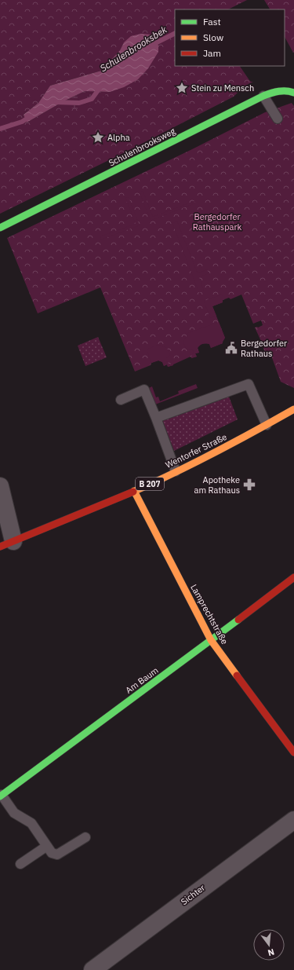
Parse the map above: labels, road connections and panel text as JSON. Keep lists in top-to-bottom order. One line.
{"streets":{"street":["Schulenbrooksweg","Wentorfer Straße","B 207","Lamprechtstraße","Am Baum","Sichter"]},"crossings":[["Wentorfer Straße","Lamprechtstraße"],["Lamprechtstraße","Am Baum"]],"water":["Schulenbrooksbek"],"parks":["Bergedorfer Rathauspark"],"places":{"place":["Stein zu Mensch","Alpha"],"public building":["Bergedorfer Rathaus"],"pharmacy":["Apotheke am Rathaus"]},"legend":["Fast","Slow","Jam"],"north":"bottom"}
